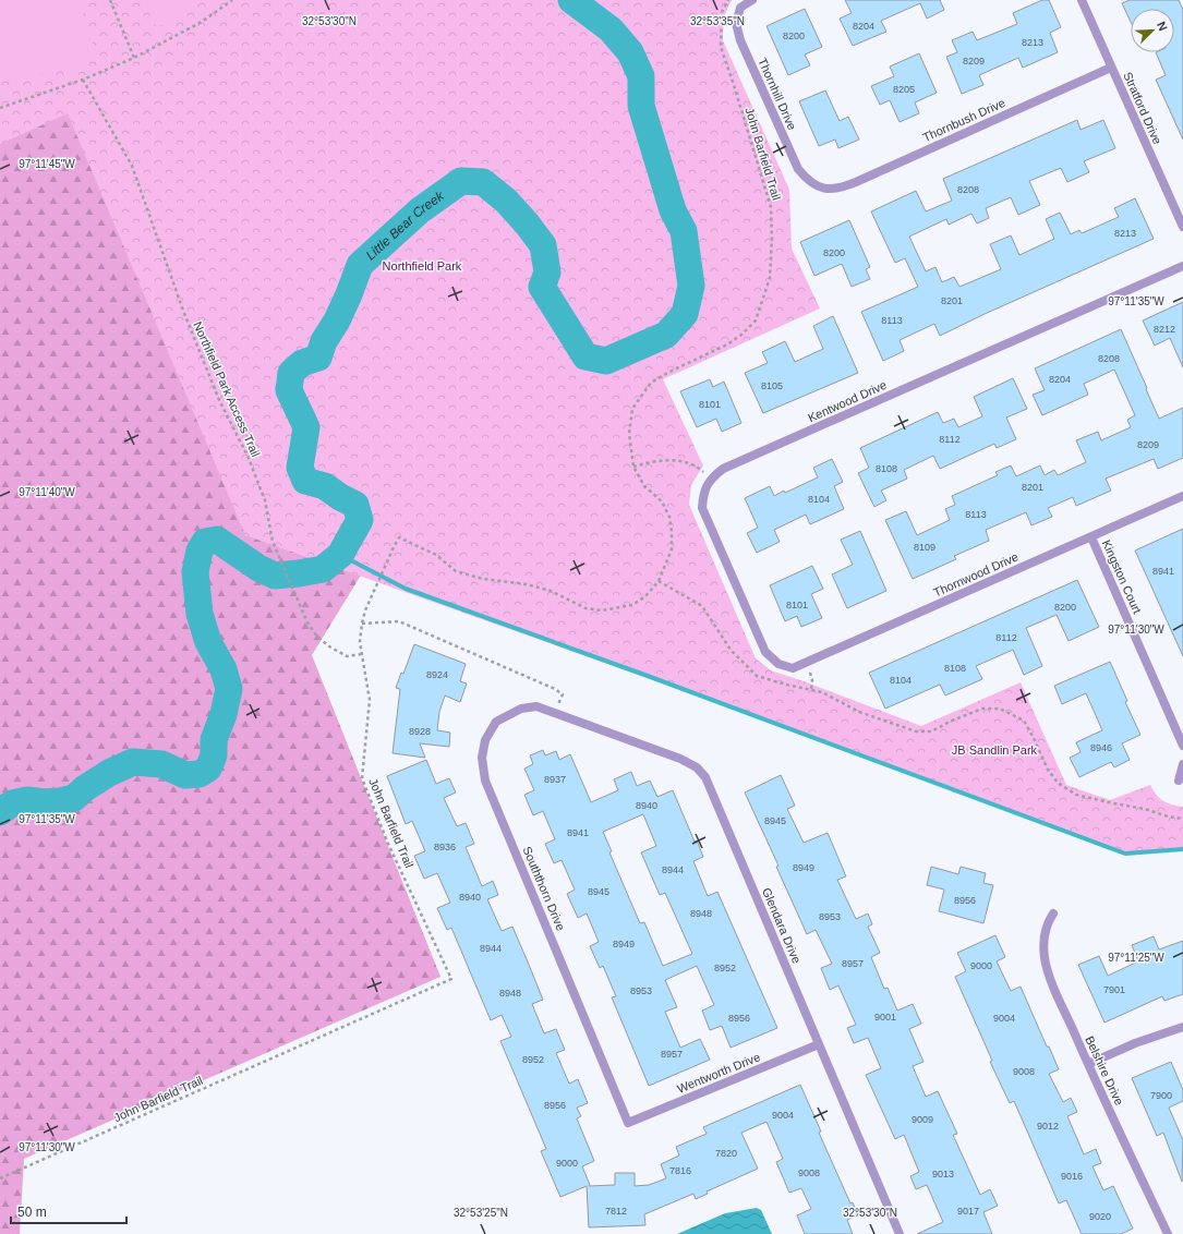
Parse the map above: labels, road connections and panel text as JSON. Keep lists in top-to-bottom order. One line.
{"streets":{"street":["Thornhill Drive","Stratford Drive","Thornbush Drive","Kentwood Drive","Thornwood Drive","Kingston Court","Souththorn Drive","Glendara Drive","Belshire Drive","Wentworth Drive"],"path":["John Barfield Trail","Northfield Park Access Trail"]},"crossings":[["Thornhill Drive","Thornbush Drive"],["Stratford Drive","Thornbush Drive"],["John Barfield Trail","Northfield Park Access Trail"],["Kentwood Drive","Thornwood Drive"],["Thornwood Drive","Kingston Court"],["Souththorn Drive","Glendara Drive"],["Souththorn Drive","Wentworth Drive"],["Glendara Drive","Wentworth Drive"]],"water":["Little Bear Creek"],"parks":["Northfield Park","JB Sandlin Park"],"house_numbers":["8204","8200","8213","8209","8205","8208","8213","8200","8201","8113","8212","8208","8204","8105","8101","8112","8209","8108","8201","8104","8113","8109","8941","8101","8200","8112","8108","8924","8104","8928","8946","8937","8940","8945","8941","8936","8949","8944","8945","8940","8956","8948","8953","8949","8944","8957","9000","8952","7901","8953","8948","9001","8956","9004","8957","8952","9008","7900","8956","9004","9009","9012","7820","9000","7816","9008","9013","9016","7812","9017","9020"],"scale_bar":"50 m","north":"top right","coordinates":["32°53'35\"N","32°53'30\"N","97°11'45\"W","97°11'35\"W","97°11'40\"W","97°11'30\"W","97°11'25\"W","32°53'25\"N"]}
